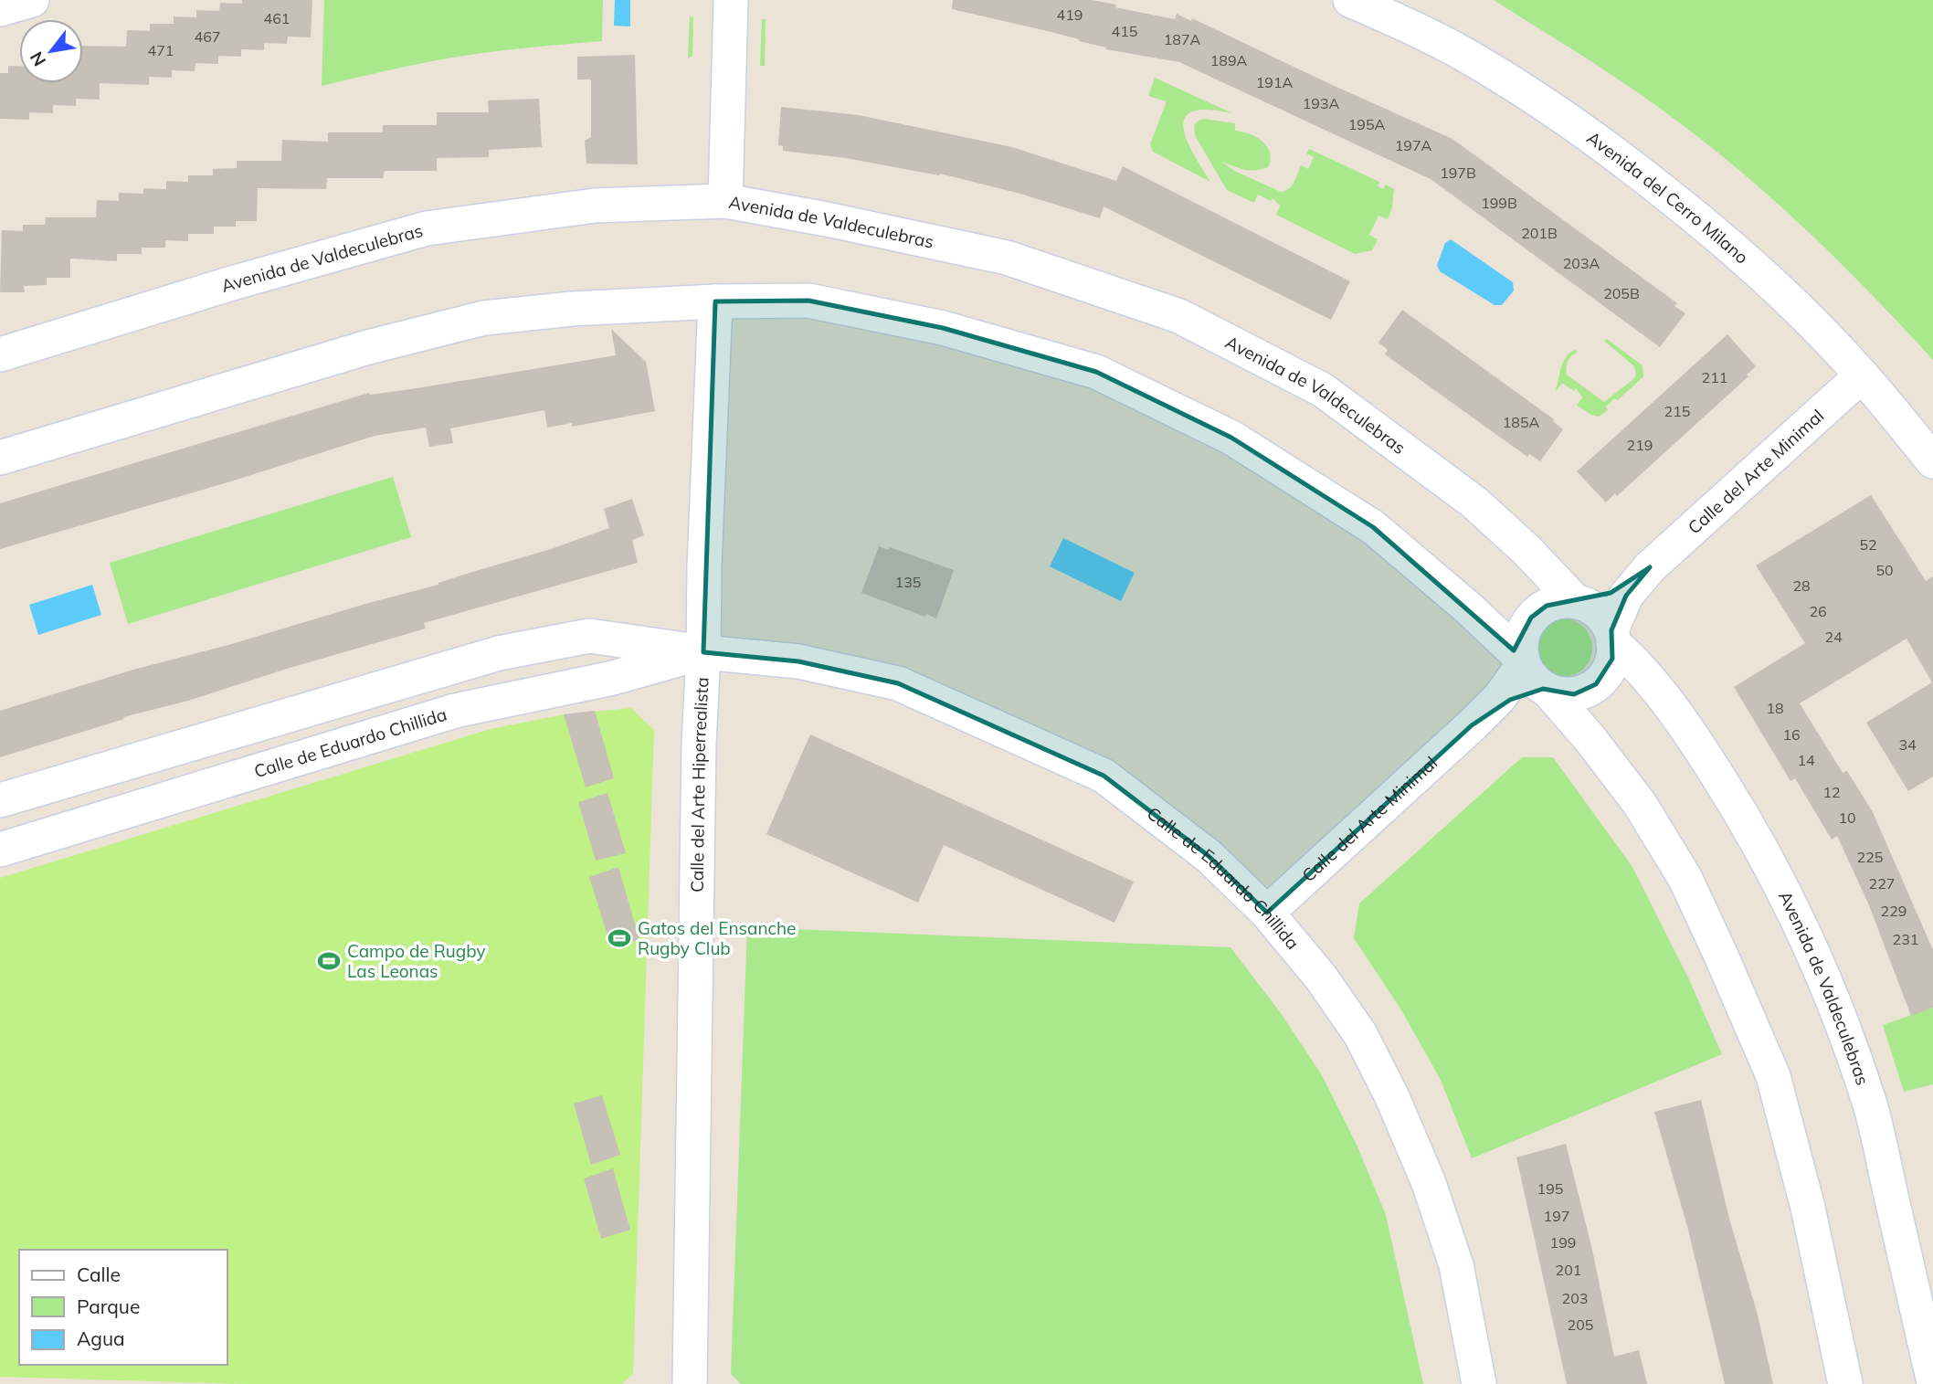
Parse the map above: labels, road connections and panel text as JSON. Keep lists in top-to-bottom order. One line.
{"streets":{"street":["Avenida del Cerro Milano","Avenida de Valdeculebras","Calle del Arte Minimal","Calle de Eduardo Chillida","Calle del Arte Hiperrealista"]},"crossings":[["Avenida del Cerro Milano","Calle del Arte Minimal"],["Avenida de Valdeculebras","Calle del Arte Minimal"],["Calle del Arte Minimal","Calle de Eduardo Chillida"],["Calle de Eduardo Chillida","Calle del Arte Hiperrealista"]],"places":{"sports":["Gatos del Ensanche Rugby Club","Campo de Rugby Las Leonas"]},"house_numbers":["419","461","415","467","187A","471","189A","191A","193A","195A","197A","197B","199B","201B","203A","205B","211","215","185A","219","52","50","135","28","26","24","18","16","34","14","12","10","225","227","229","231","195","197","199","201","203","205"],"legend":["Calle","Parque","Agua"],"north":"bottom left"}
